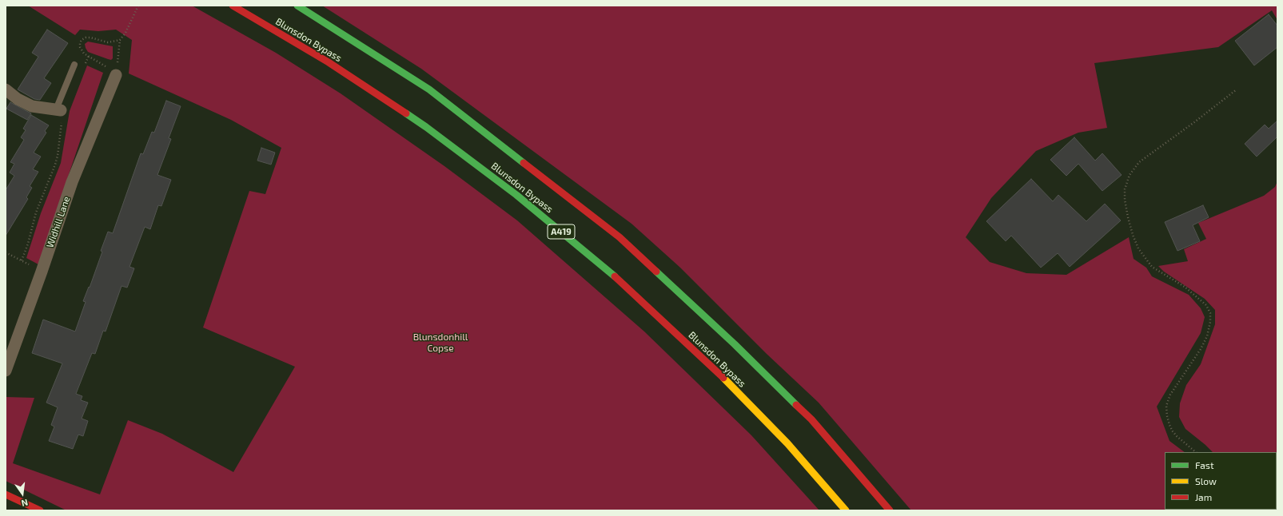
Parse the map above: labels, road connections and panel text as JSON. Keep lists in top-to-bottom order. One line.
{"streets":{"main road":["Blunsdon Bypass","A419"],"street":["Widhill Lane"]},"parks":["Blunsdonhill Copse"],"legend":["Fast","Slow","Jam"],"north":"bottom"}
